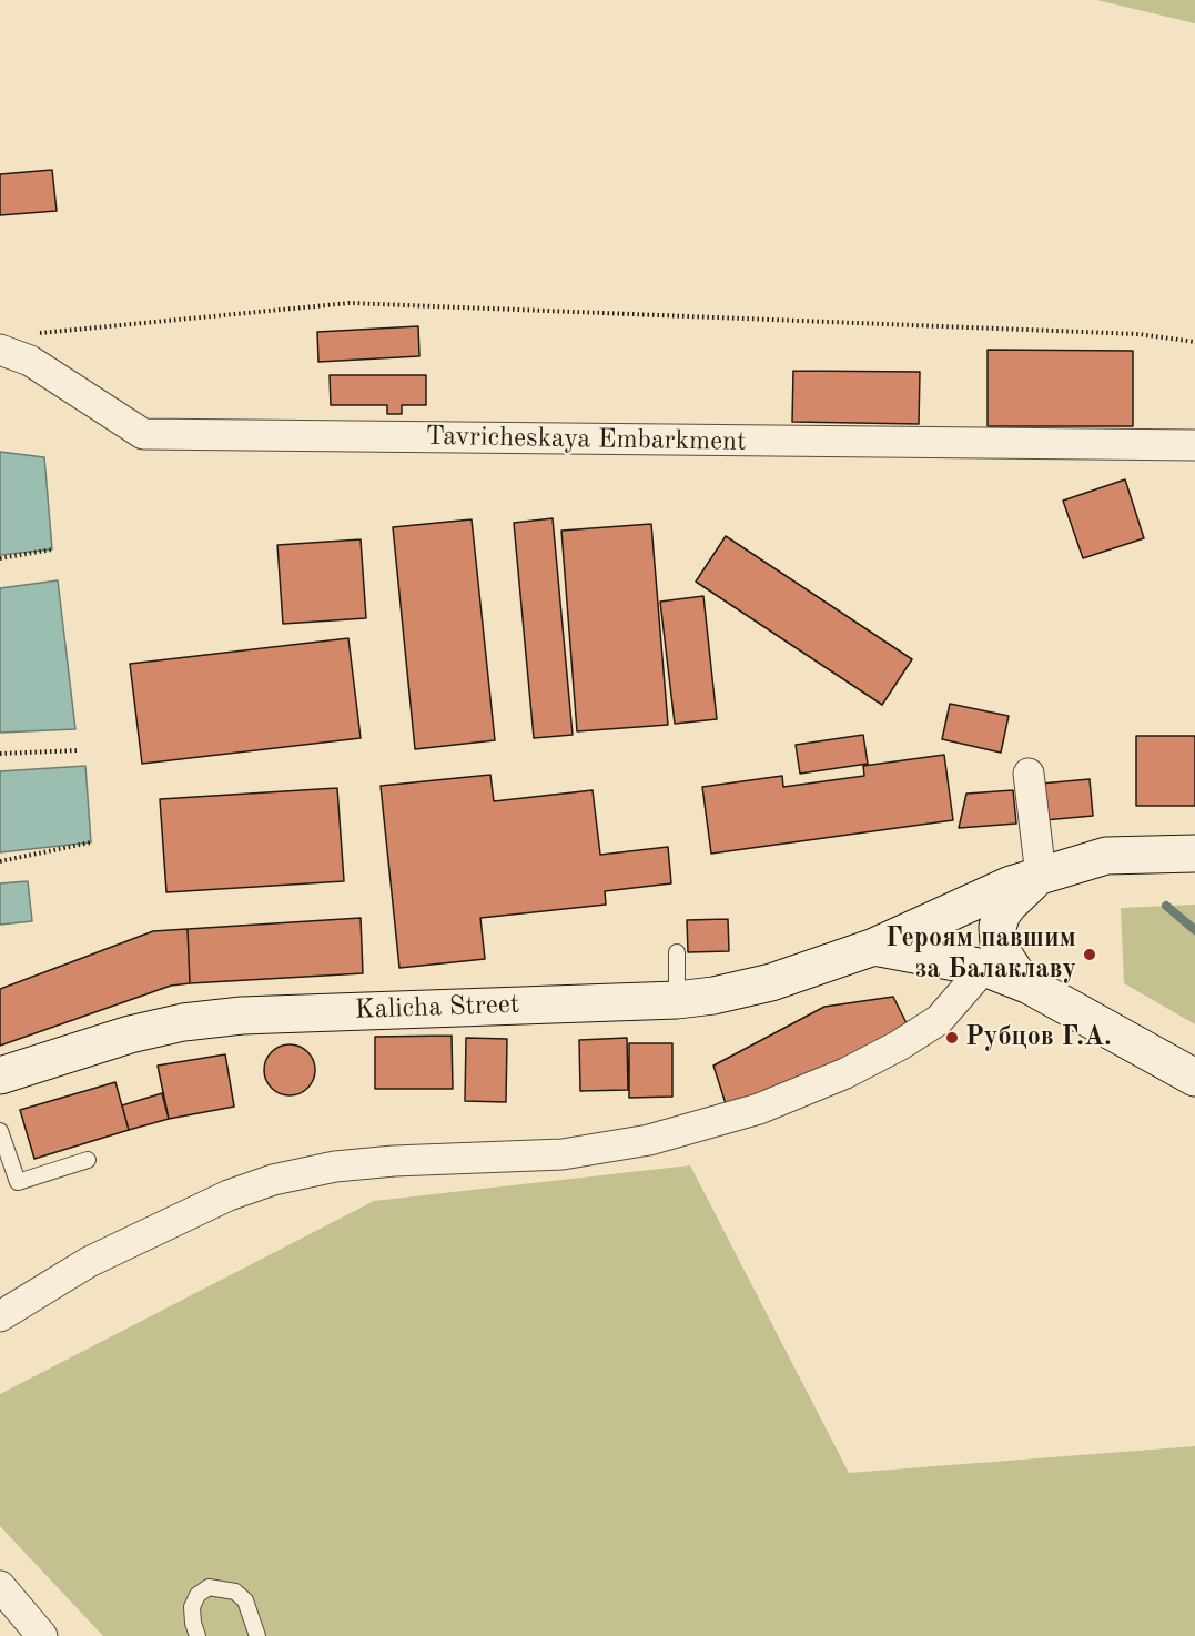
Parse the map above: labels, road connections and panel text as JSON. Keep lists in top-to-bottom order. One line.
{"streets":{"main road":["Kalicha Street"],"street":["Tavricheskaya Embarkment"]},"places":["Героям павшим за Балаклаву","Рубцов Г.А."]}
